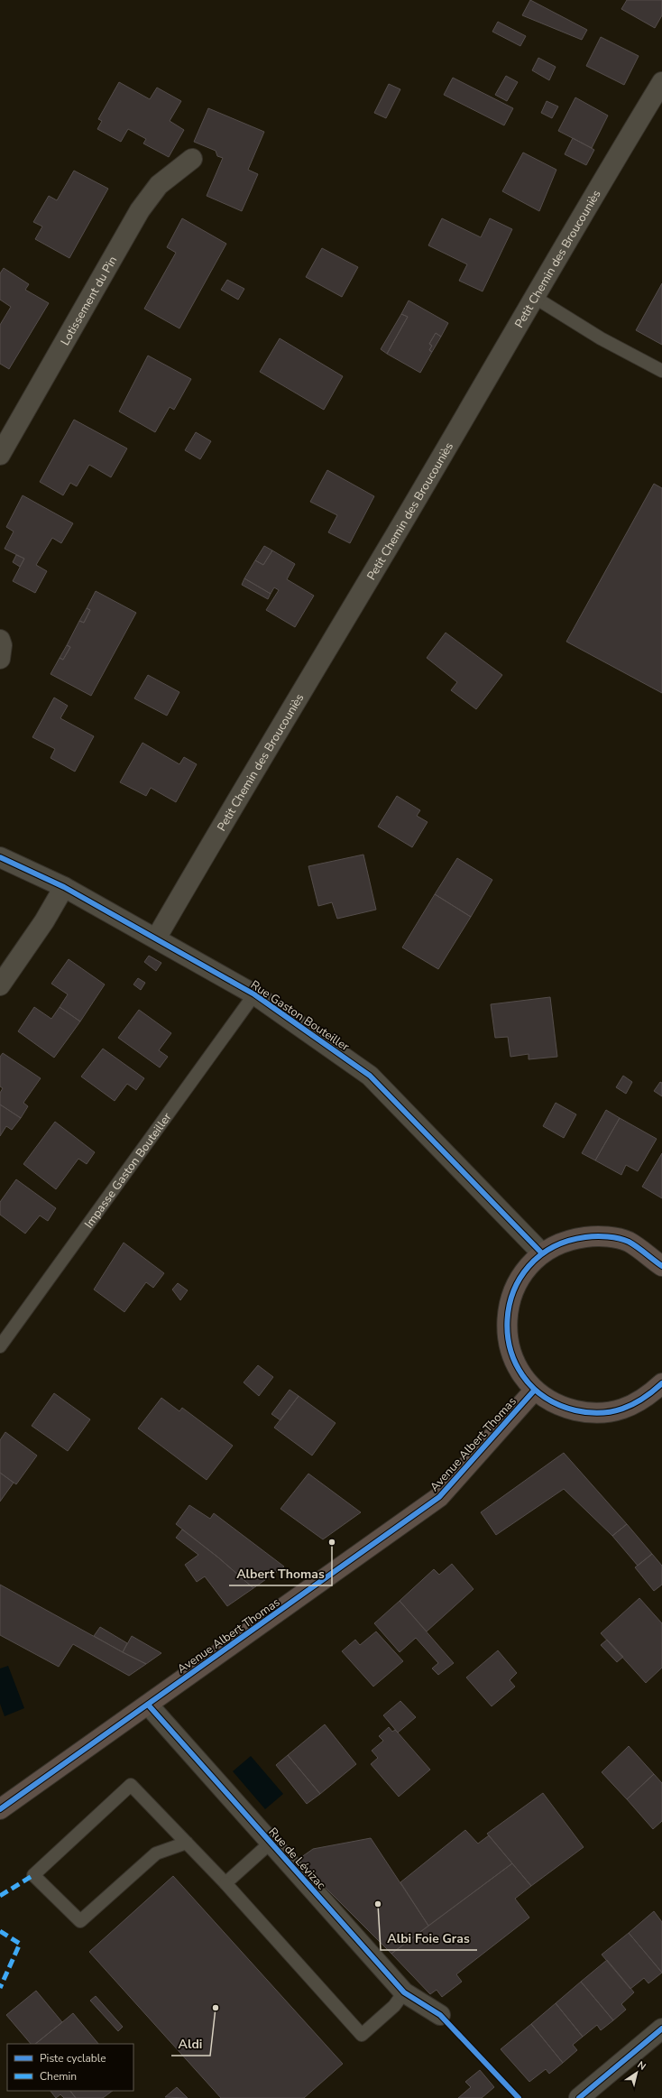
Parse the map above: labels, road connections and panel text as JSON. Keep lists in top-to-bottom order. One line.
{"streets":{"main road":["Avenue Albert Thomas"],"street":["Petit Chemin des Broucouniès","Lotissement du Pin","Rue Gaston Bouteiller","Rue de Lévizac"],"lane":["Impasse Gaston Bouteiller"]},"crossings":[["Petit Chemin des Broucouniès","Rue Gaston Bouteiller"],["Rue Gaston Bouteiller","Impasse Gaston Bouteiller"],["Avenue Albert Thomas","Rue de Lévizac"]],"places":["Albert Thomas","Albi Foie Gras","Aldi"],"legend":["Piste cyclable","Chemin"],"north":"top right"}
